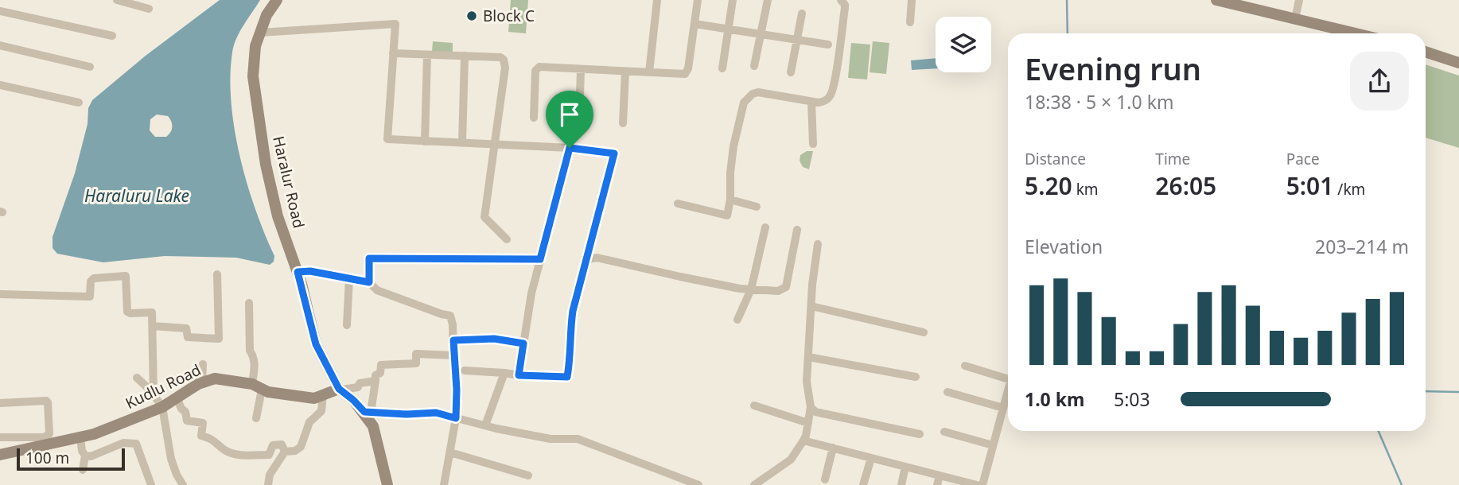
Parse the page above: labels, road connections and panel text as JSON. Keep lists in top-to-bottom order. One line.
{"streets":{"street":["Haralur Road","Kudlu Road"]},"crossings":[["Haralur Road","Kudlu Road"]],"water":["Haraluru Lake"],"places":["Block C"],"scale_bar":"100 m","page":{"heading":["Evening run","18:38 · 5 × 1.0 km"],"stats":[["Distance","5.20 km"],["Time","26:05"],["Pace","5:01 /km"]],"chart":["Elevation","203–214 m"],"list":[{"name":"1.0 km","note":"5:03"}],"scale":"100 m"}}
